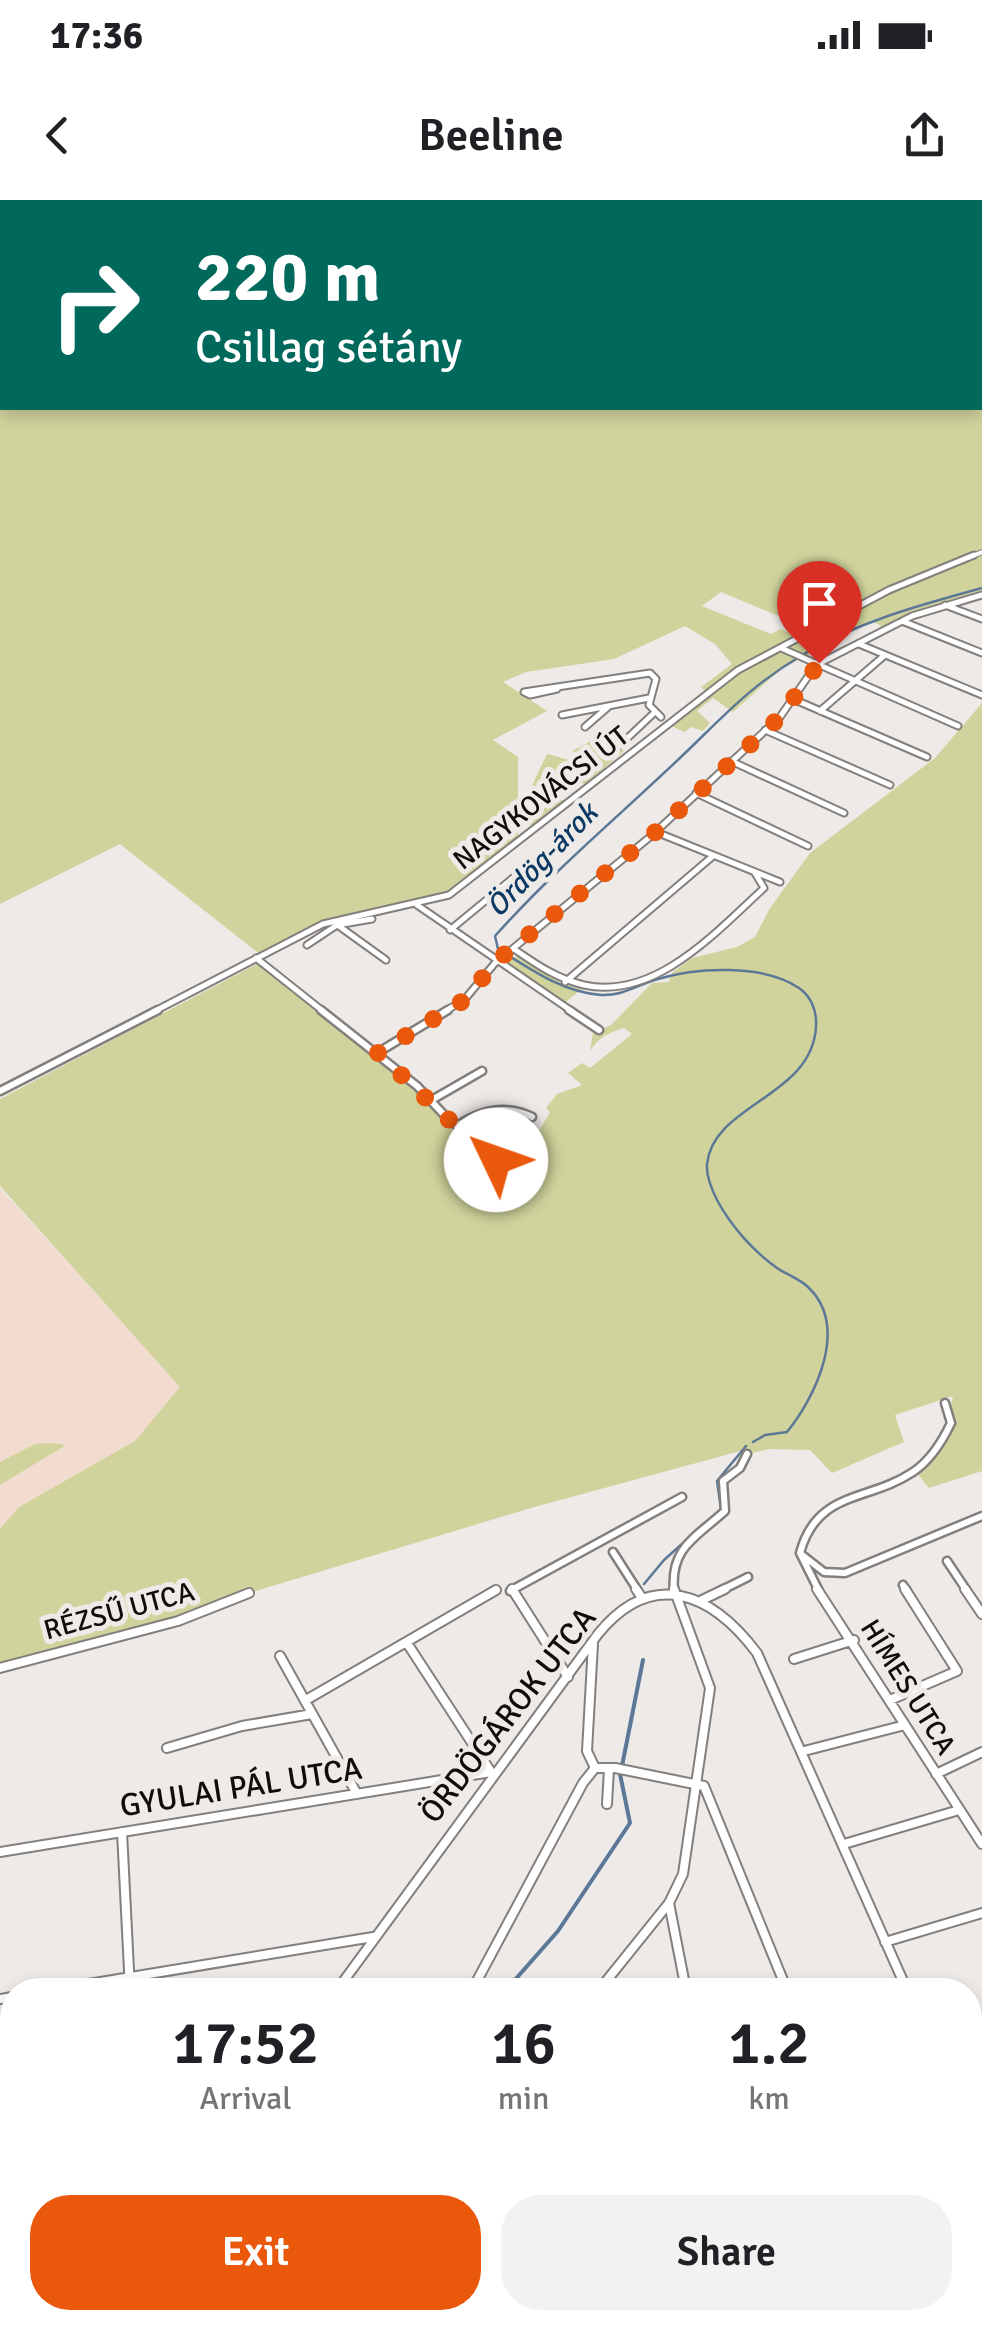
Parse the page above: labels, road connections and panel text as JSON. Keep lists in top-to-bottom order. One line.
{"streets":{"street":["NAGYKOVÁCSI ÚT","RÉZSŰ UTCA","HÍMES UTCA","ÖRDÖGÁROK UTCA","GYULAI PÁL UTCA"]},"crossings":[["ÖRDÖGÁROK UTCA","GYULAI PÁL UTCA"]],"water":["Ördög-árok"],"page":{"status":"17:36","header":"Beeline","turn":["220 m","Csillag sétány"],"eta":["17:52","Arrival","16","min","1.2","km"],"buttons":["Exit","Share"]}}
